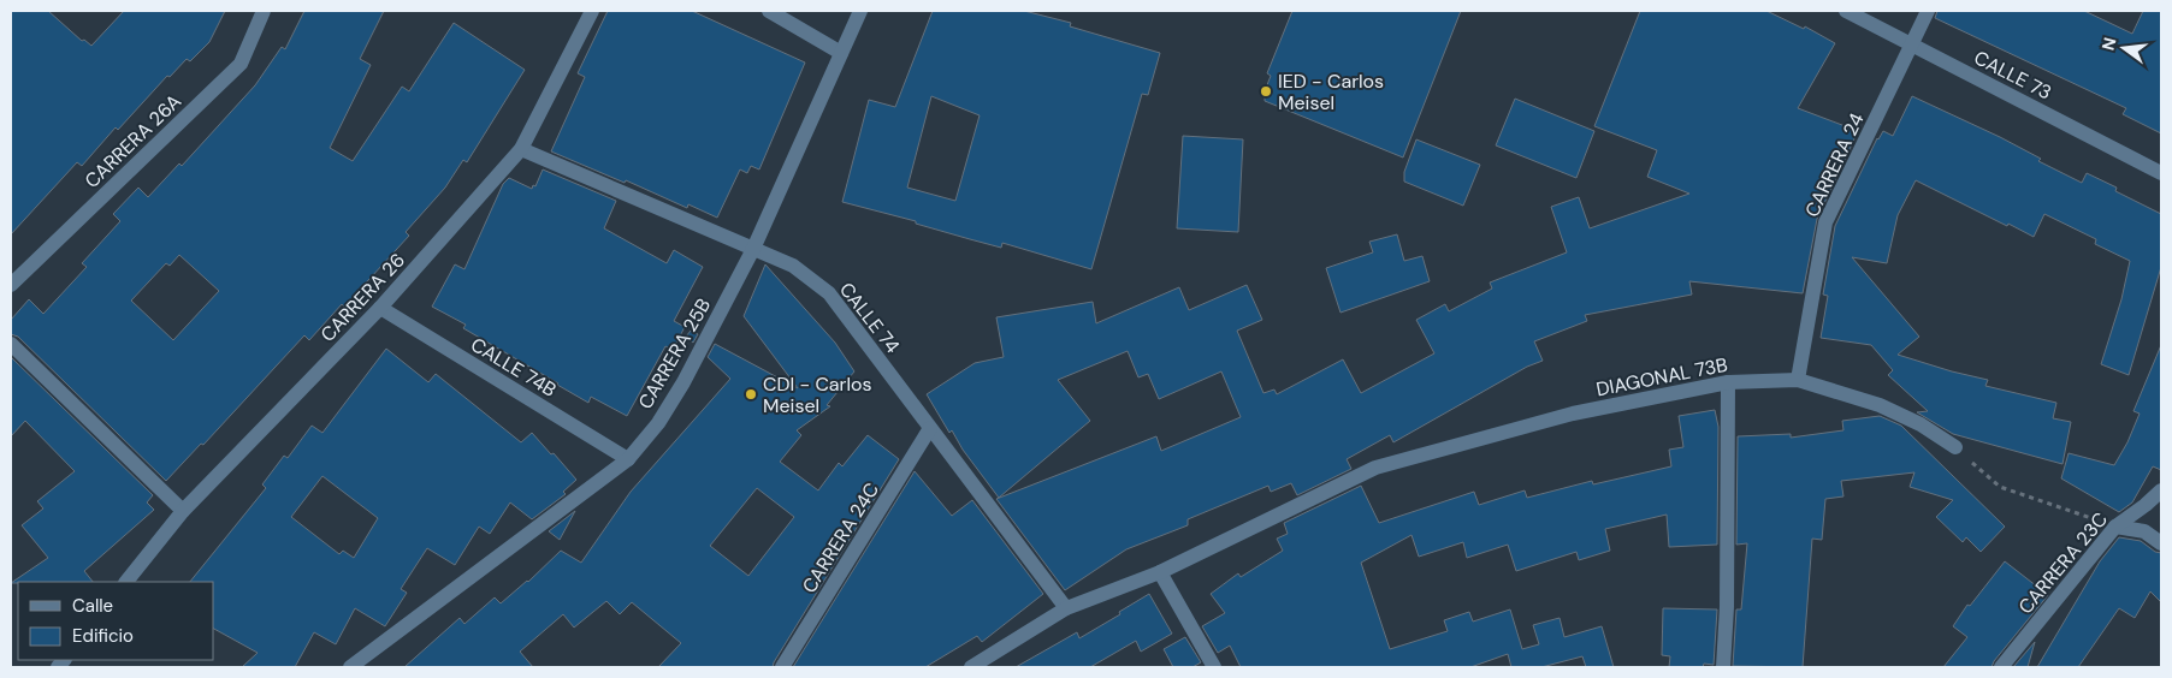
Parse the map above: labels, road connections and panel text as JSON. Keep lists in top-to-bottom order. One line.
{"streets":{"street":["CALLE 73","CARRERA 26A","CARRERA 24","CARRERA 26","CALLE 74","CARRERA 25B","CALLE 74B","DIAGONAL 73B","CARRERA 24C","CARRERA 23C"]},"crossings":[["CALLE 73","CARRERA 24"],["CARRERA 24","DIAGONAL 73B"],["CARRERA 26","CALLE 74"],["CARRERA 26","CALLE 74B"],["CALLE 74","CARRERA 25B"],["CALLE 74","DIAGONAL 73B"],["CALLE 74","CARRERA 24C"],["CARRERA 25B","CALLE 74B"]],"places":["IED - Carlos Meisel","CDI - Carlos Meisel"],"legend":["Calle","Edificio"],"north":"left"}
